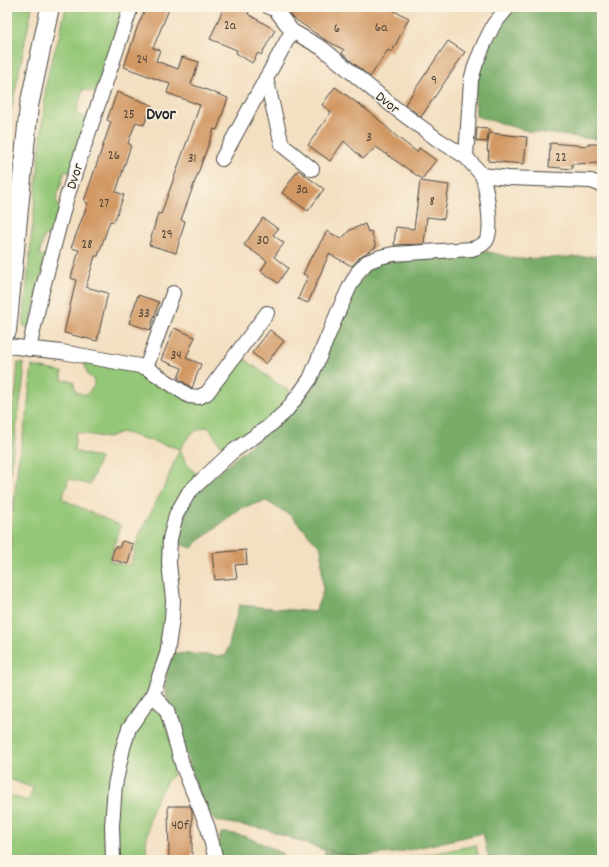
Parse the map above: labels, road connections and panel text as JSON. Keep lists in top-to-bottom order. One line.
{"streets":{"street":["Dvor"]},"districts":["Dvor"],"house_numbers":["2a","6a","6","24","9","25","3","26","22","31","3a","8","27","29","30","28","33","34","40f"]}
